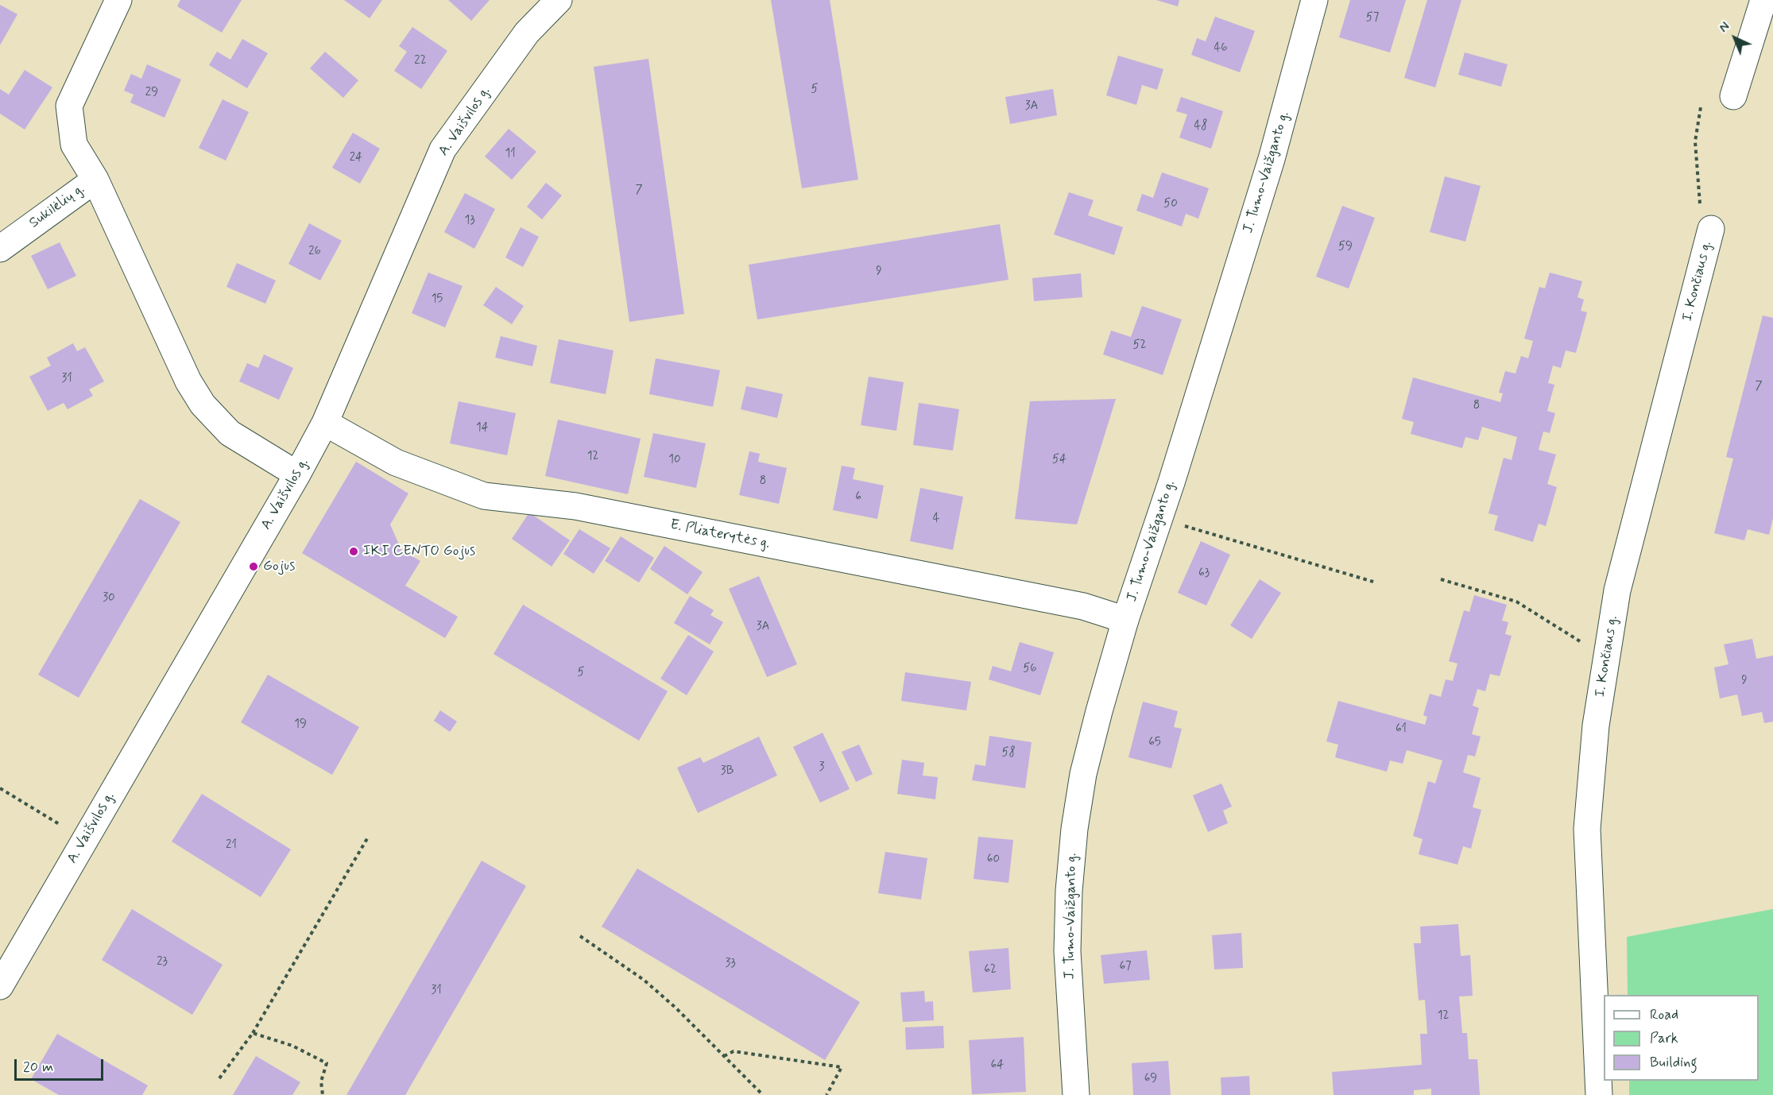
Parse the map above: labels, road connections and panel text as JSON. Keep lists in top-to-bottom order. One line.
{"streets":{"street":["A. Vaišvilos g.","J. Tumo-Vaižganto g.","Sukilėlių g.","I. Končiaus g.","E. Pliaterytės g."]},"crossings":[["A. Vaišvilos g.","E. Pliaterytės g."],["J. Tumo-Vaižganto g.","E. Pliaterytės g."]],"places":["IKI CENTO Gojus","Gojus"],"house_numbers":["57","46","22","5","29","3A","48","11","24","7","50","13","59","26","9","15","52","31","7","8","14","12","10","54","8","6","4","63","30","3A","56","5","9","19","61","65","58","3","3B","21","60","23","33","67","62","31","12","64","69"],"legend":["Road","Park","Building"],"scale_bar":"20 m","north":"top left"}
